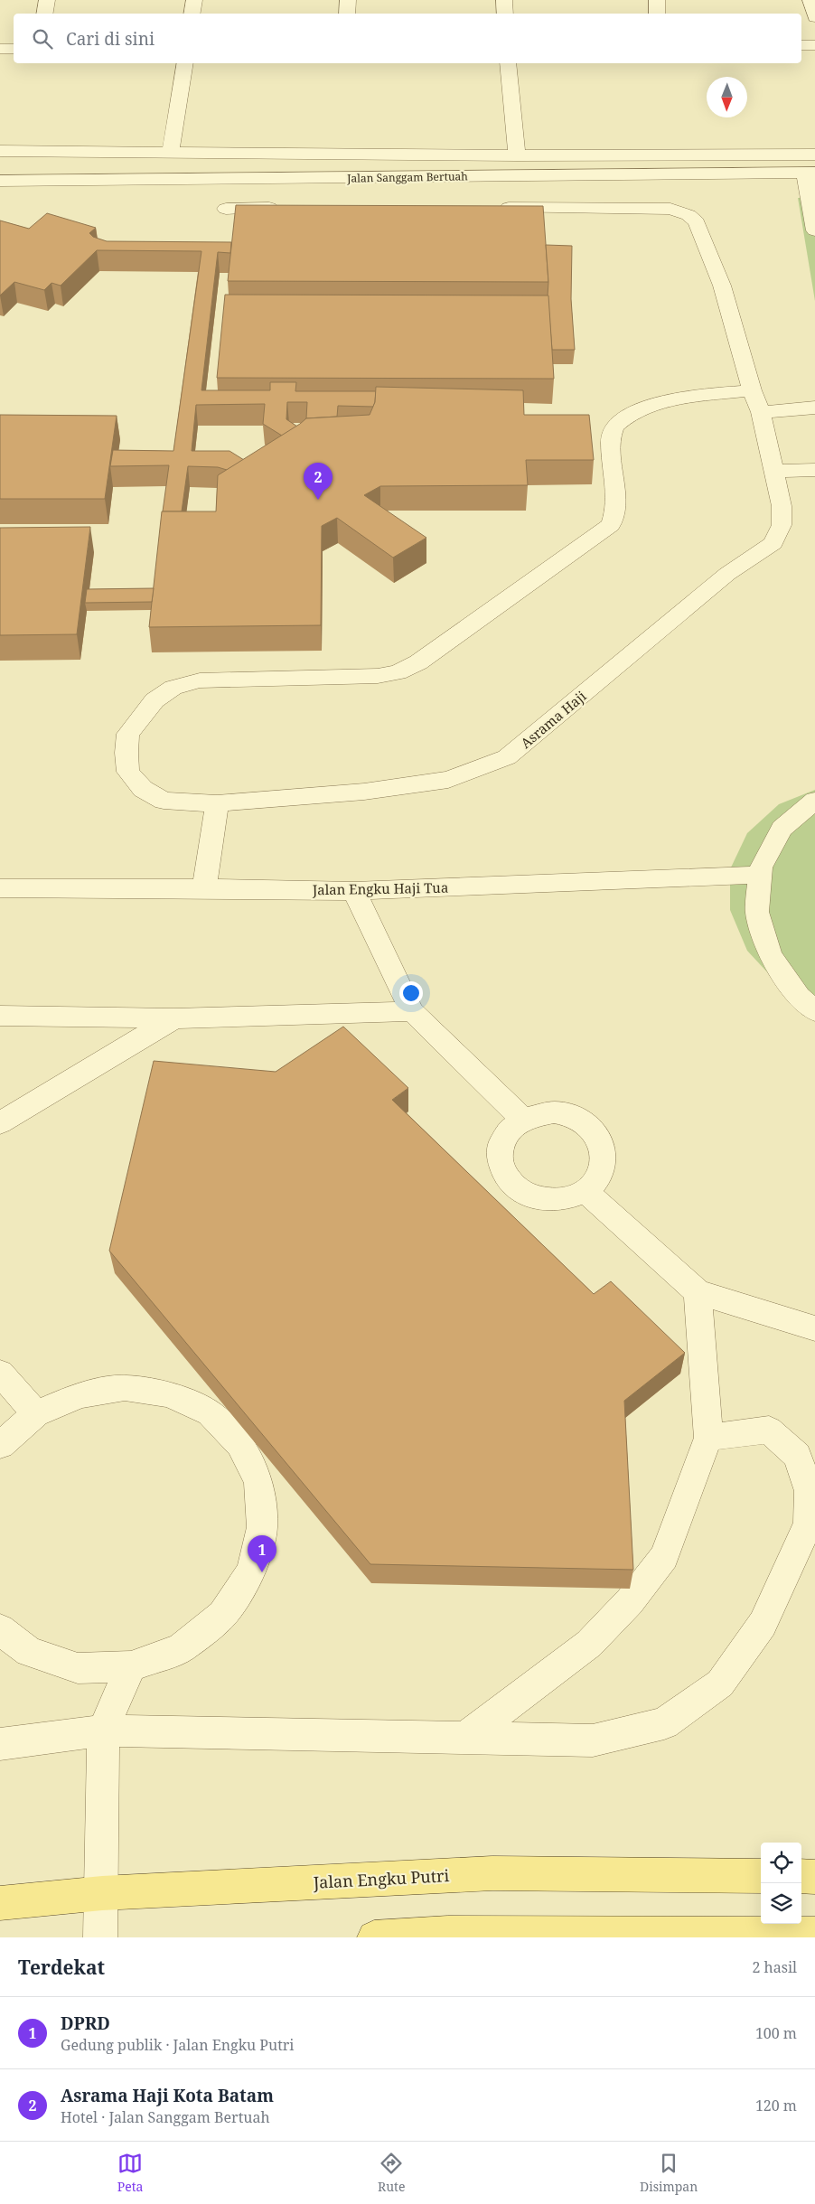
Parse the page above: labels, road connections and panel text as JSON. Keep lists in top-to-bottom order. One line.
{"streets":{"main road":["Jalan Engku Putri"],"street":["Jalan Sanggam Bertuah","Asrama Haji","Jalan Engku Haji Tua"]},"north":"bottom","page":{"search":"Cari di sini","pins":["2","1"],"heading":["Terdekat","2 hasil"],"list":[{"mark":"1","name":"DPRD","note":"Gedung publik · Jalan Engku Putri","value":"100 m"},{"mark":"2","name":"Asrama Haji Kota Batam","note":"Hotel · Jalan Sanggam Bertuah","value":"120 m"}],"nav":["Peta","Rute","Disimpan"]}}
